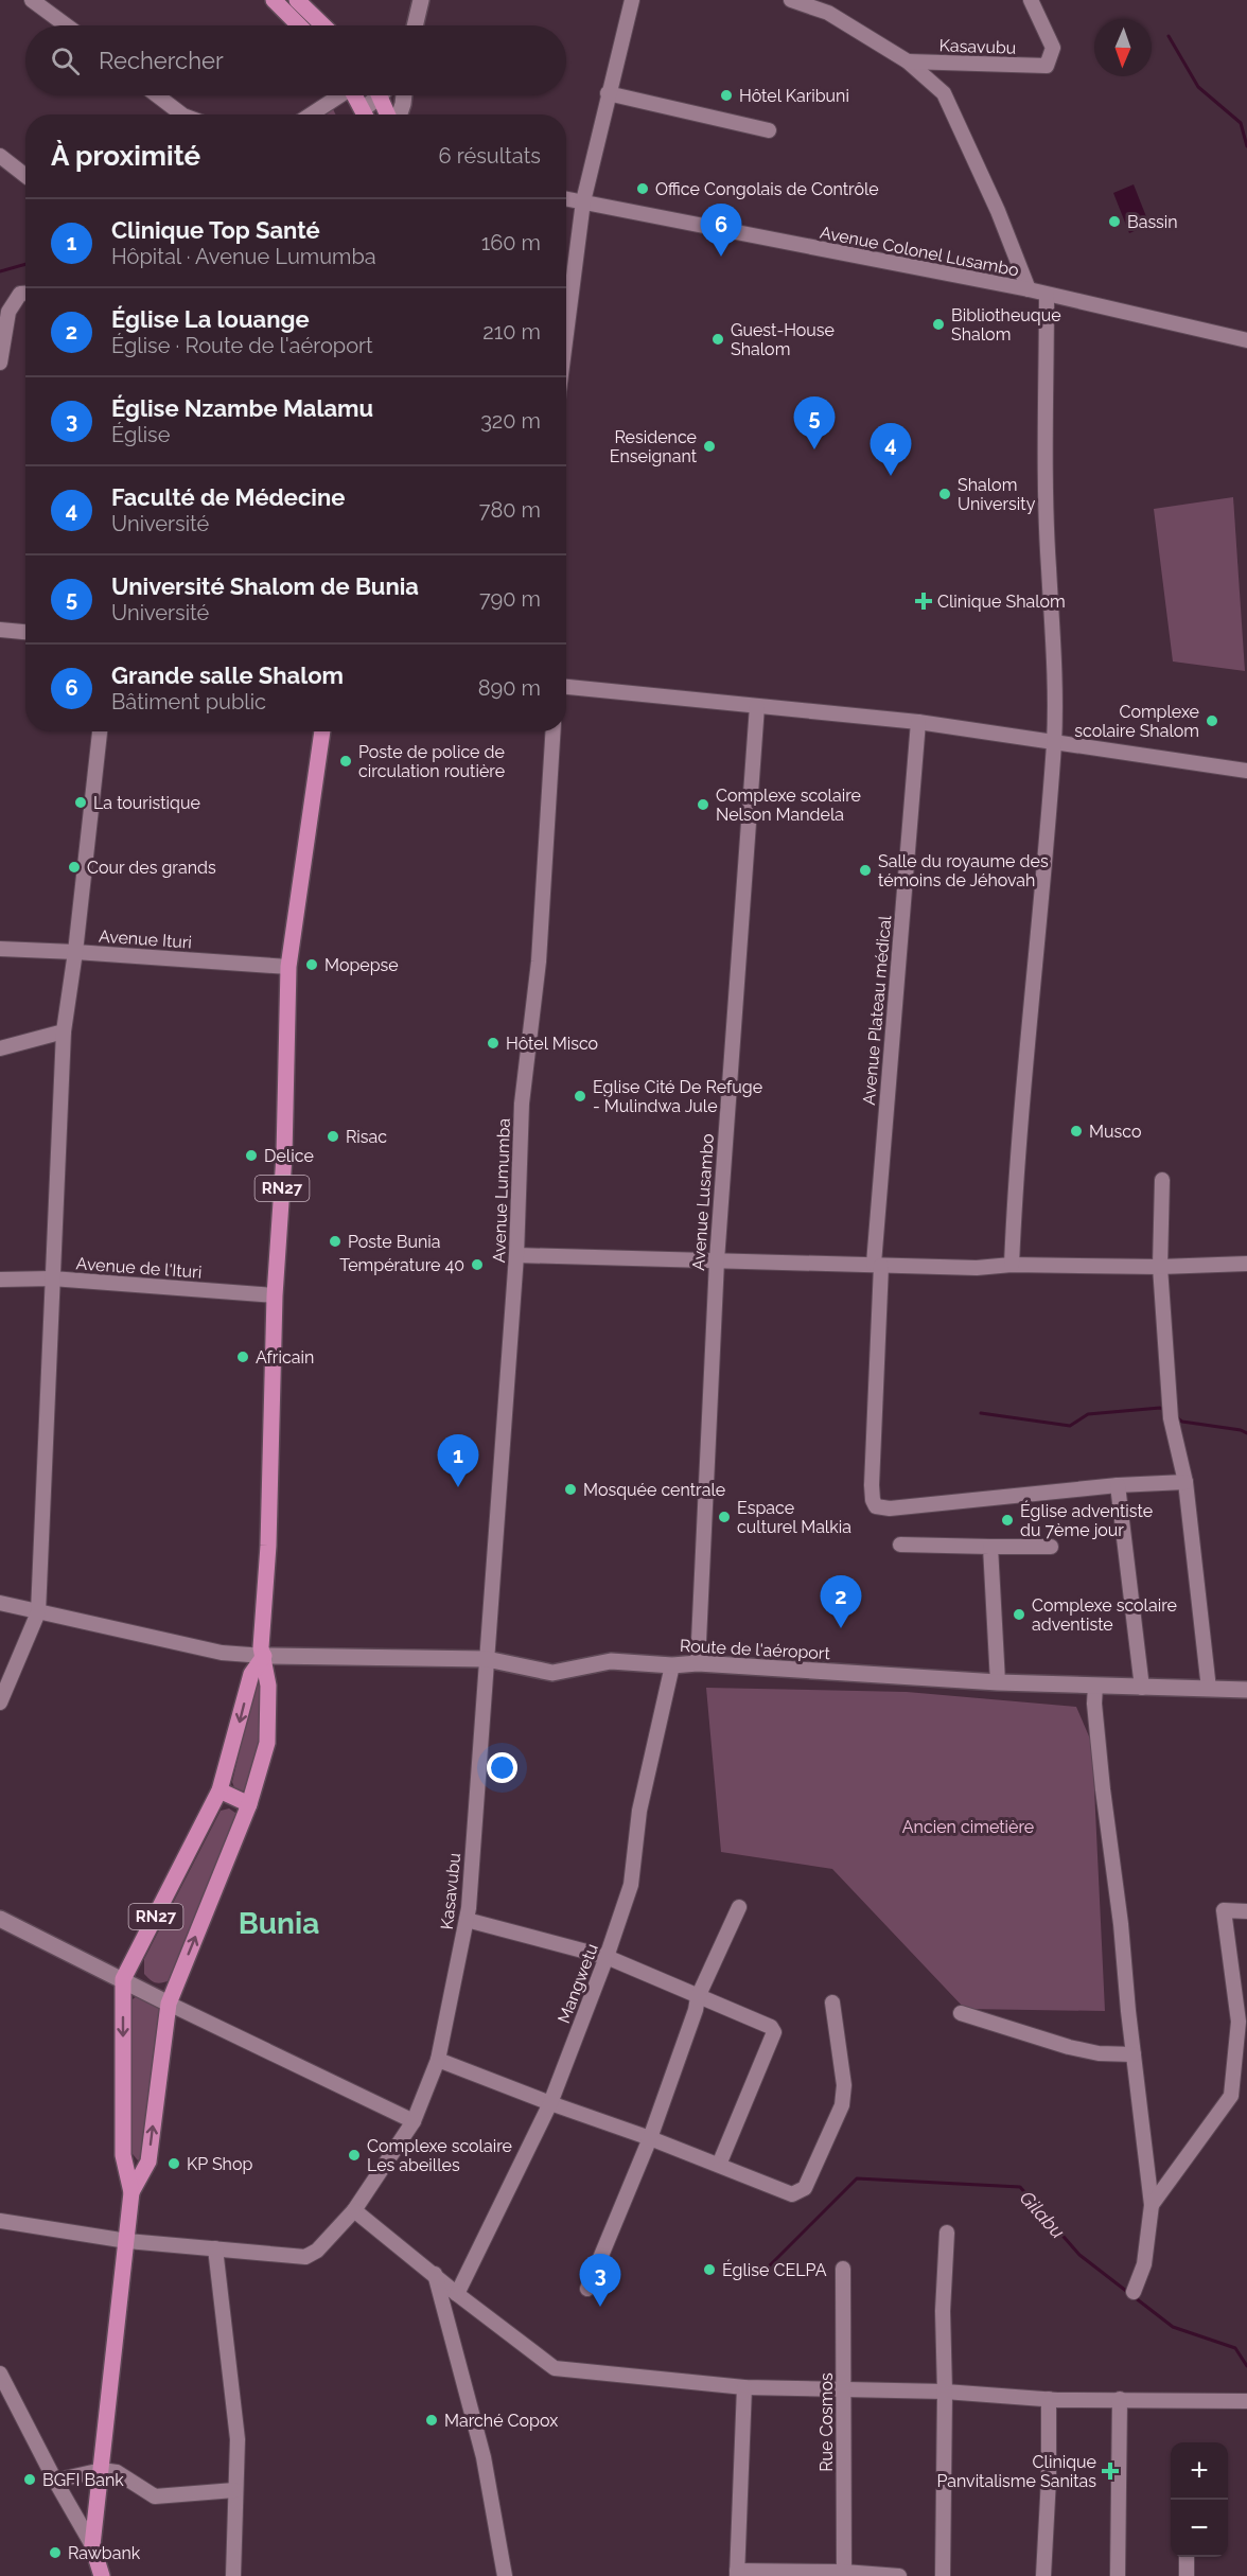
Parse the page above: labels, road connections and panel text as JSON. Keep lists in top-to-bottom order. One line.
{"streets":{"main road":["RN27"],"street":["Kasavubu","Avenue Colonel Lusambo","Avenue Ituri","Avenue Plateau médical","Avenue Lumumba","Avenue Lusambo","Avenue de l'Ituri","Route de l'aéroport","Mangwetu","Rue Cosmos"]},"crossings":[["Kasavubu","RN27"],["Kasavubu","Avenue Lumumba"],["Kasavubu","Route de l'aéroport"],["Avenue Ituri","RN27"],["RN27","Avenue de l'Ituri"],["RN27","Route de l'aéroport"],["Avenue Lumumba","Route de l'aéroport"],["Avenue Lusambo","Route de l'aéroport"],["Route de l'aéroport","Mangwetu"]],"districts":["Bunia"],"water":["Gilabu"],"parks":["Ancien cimetière"],"places":{"other":["Hôtel Karibuni","Office Congolais de Contrôle","Bassin","Bibliotheuque Shalom","Guest-House Shalom","Residence Enseignant","Shalom University","Complexe scolaire Shalom","Poste de police de circulation routière","La touristique","Complexe scolaire Nelson Mandela","Cour des grands","Salle du royaume des témoins de Jéhovah","Mopepse","Hôtel Misco","Eglise Cité De Refuge - Mulindwa Jule","Musco","Risac","Delice","Poste Bunia","Température 40","Africain","Mosquée centrale","Espace culturel Malkia","Église adventiste du 7ème jour","Complexe scolaire adventiste","Complexe scolaire Les abeilles","KP Shop","Église CELPA","Marché Copox","BGFI Bank","Rawbank"],"health":["Clinique Shalom","Clinique Panvitalisme Sanitas"]},"north":"bottom","page":{"search":"Rechercher","heading":["À proximité","6 résultats"],"list":[{"mark":"1","name":"Clinique Top Santé","note":"Hôpital · Avenue Lumumba","value":"160 m"},{"mark":"2","name":"Église La louange","note":"Église · Route de l'aéroport","value":"210 m"},{"mark":"3","name":"Église Nzambe Malamu","note":"Église","value":"320 m"},{"mark":"4","name":"Faculté de Médecine","note":"Université","value":"780 m"},{"mark":"5","name":"Université Shalom de Bunia","note":"Université","value":"790 m"},{"mark":"6","name":"Grande salle Shalom","note":"Bâtiment public","value":"890 m"}],"pins":["6","5","4","1","2","3"],"map_buttons":["+","−"]}}
